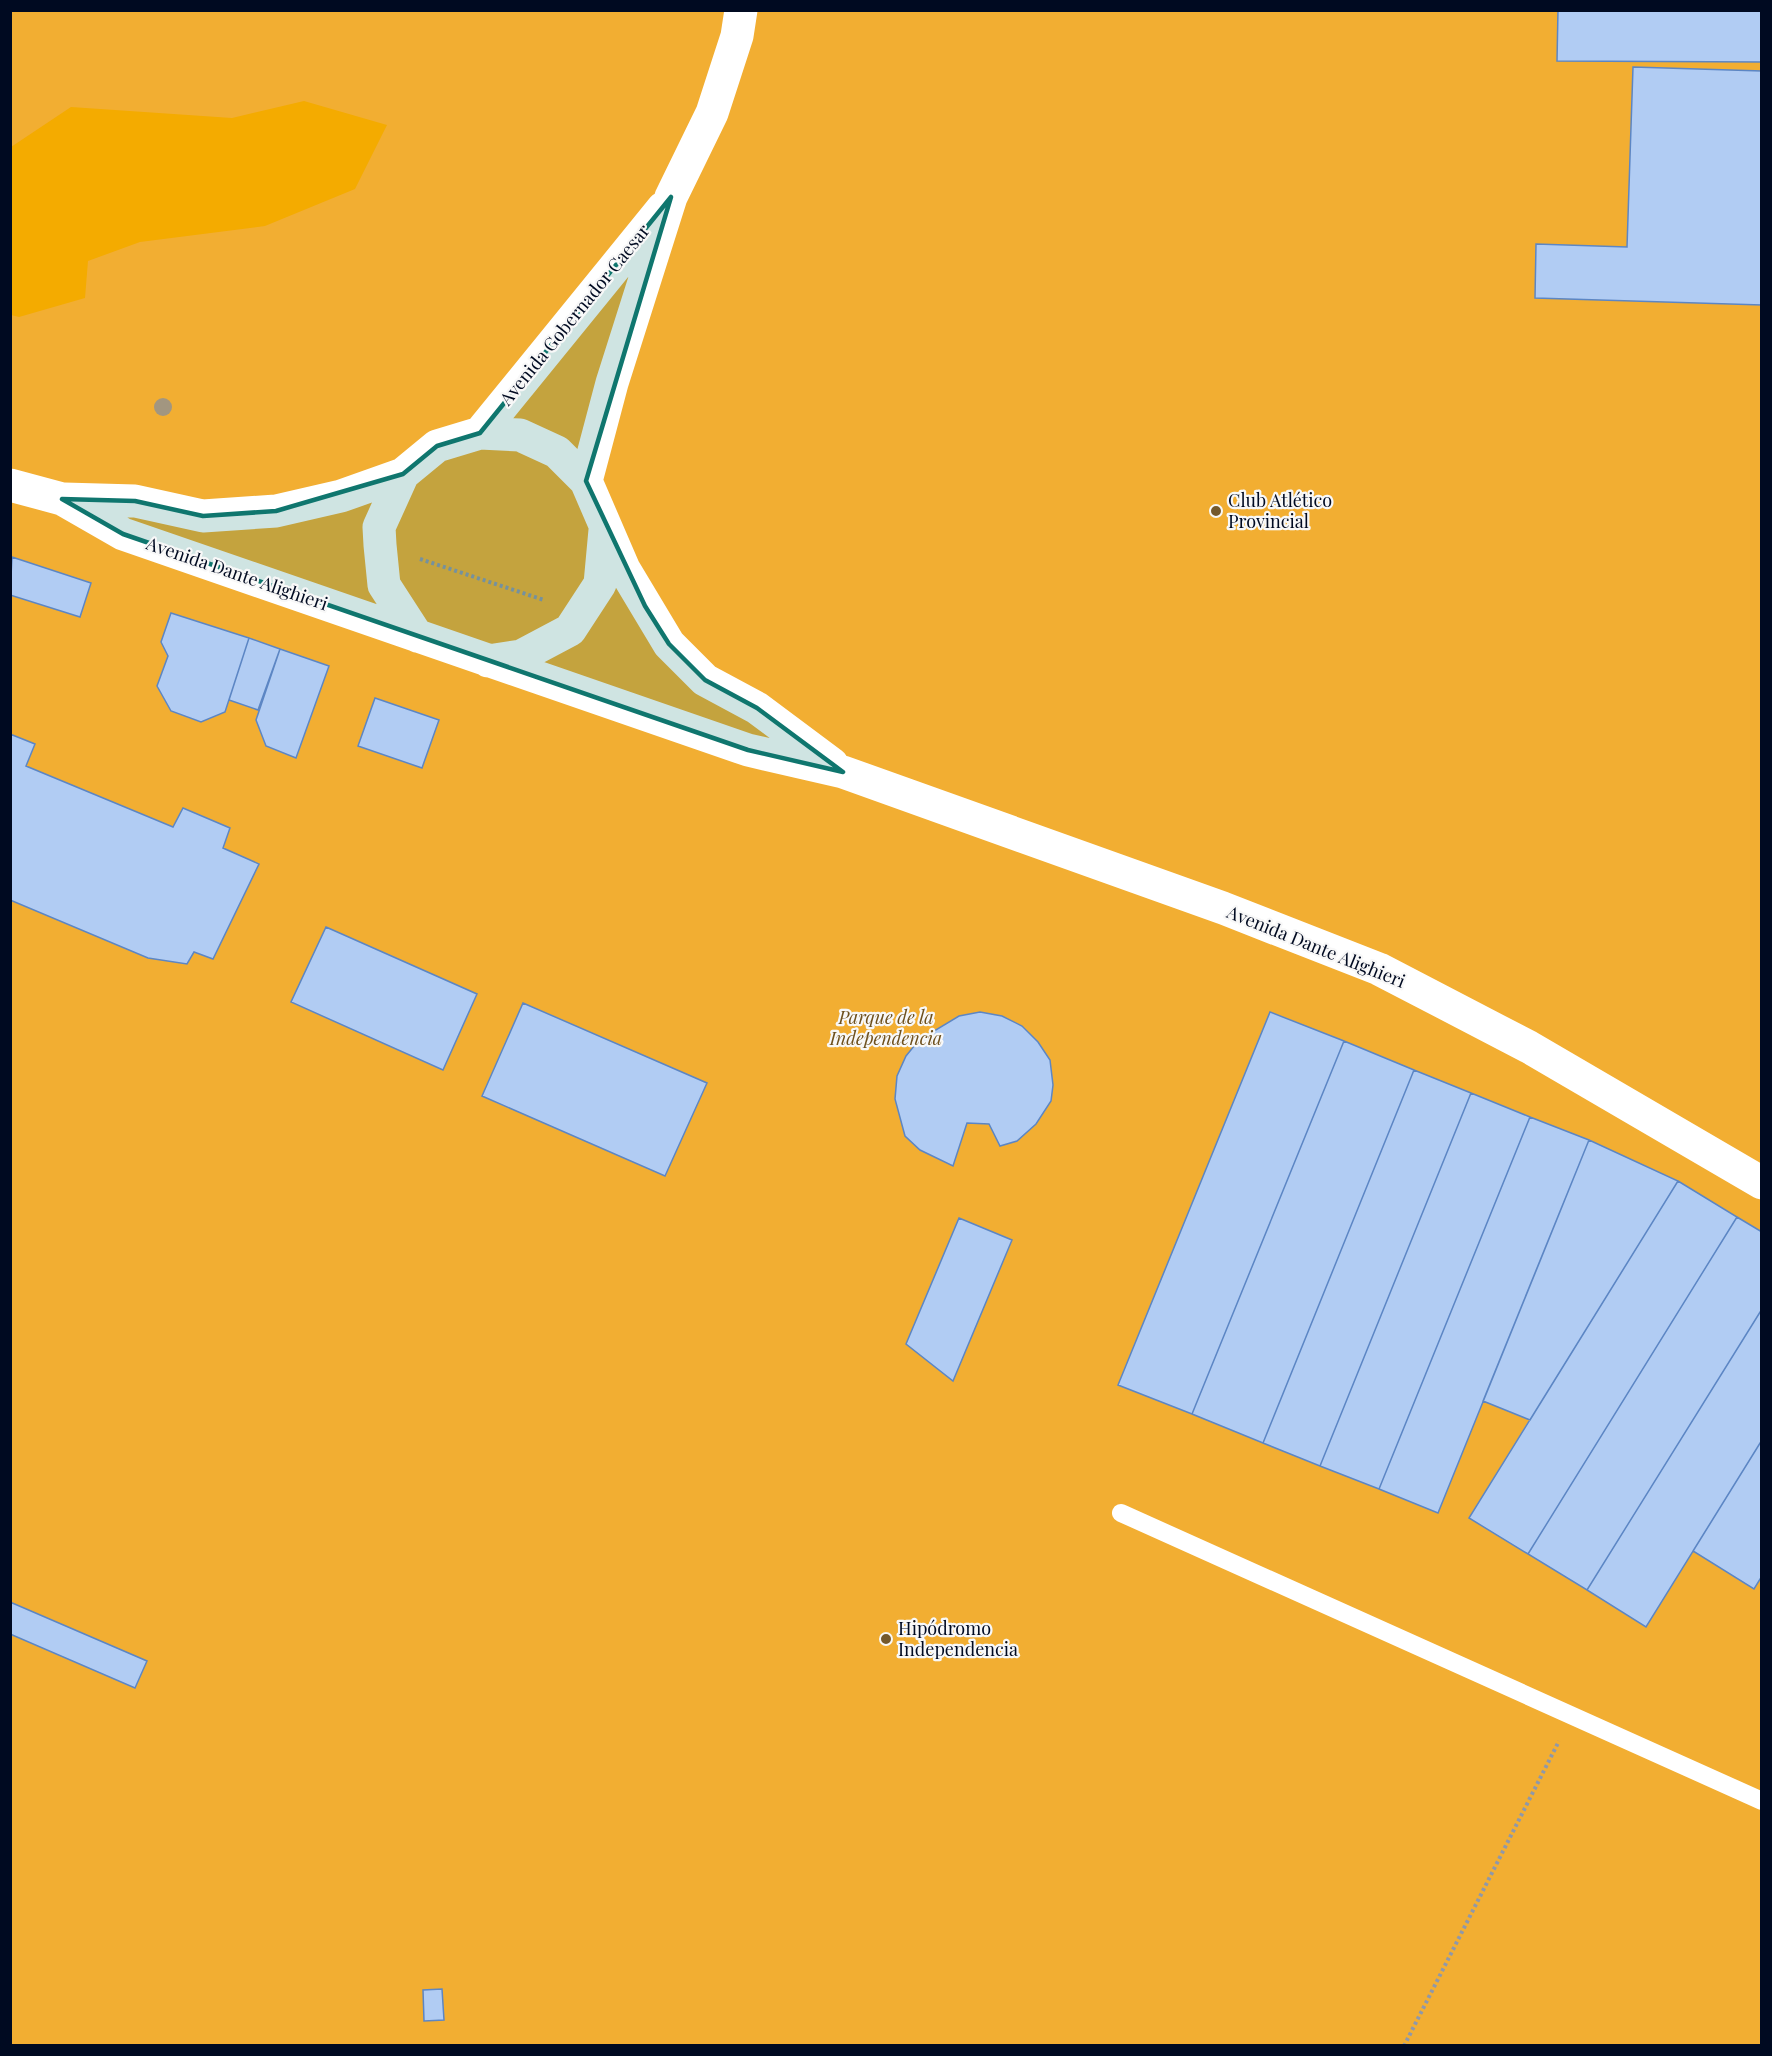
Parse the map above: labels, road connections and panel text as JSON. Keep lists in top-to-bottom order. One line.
{"streets":{"street":["Avenida Gobernador Caesar","Avenida Dante Alighieri"]},"crossings":[["Avenida Gobernador Caesar","Avenida Dante Alighieri"]],"parks":["Parque de la Independencia"],"places":["Club Atlético Provincial","Hipódromo Independencia"]}
